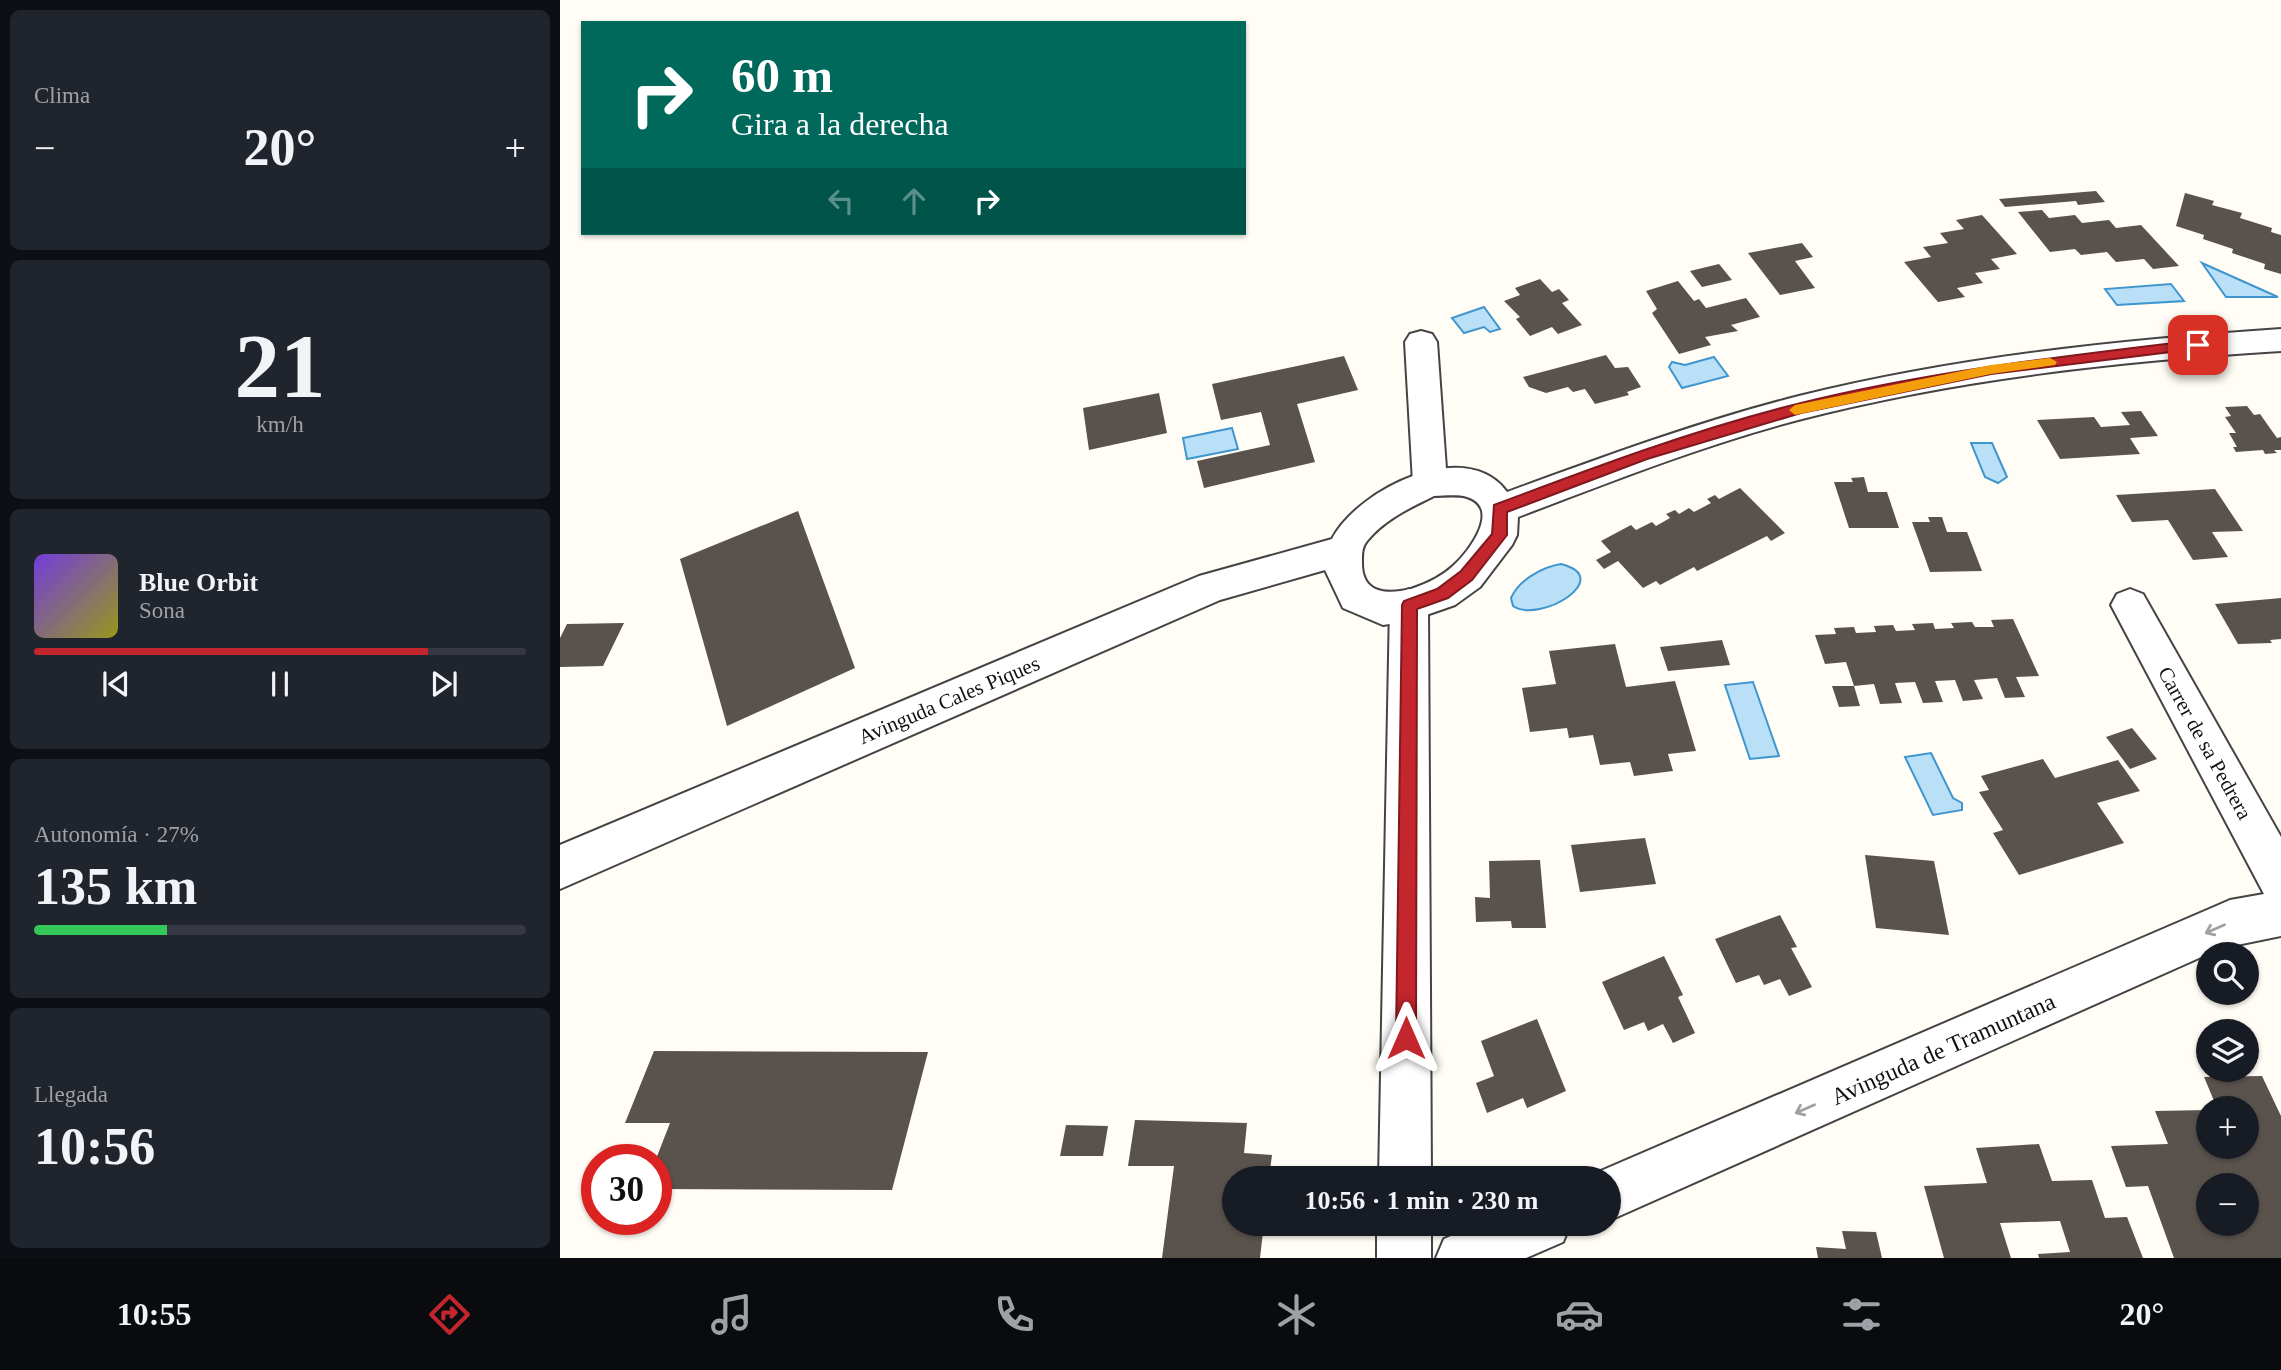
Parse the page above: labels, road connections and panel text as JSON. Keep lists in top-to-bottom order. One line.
{"streets":{"street":["Avinguda Cales Piques","Carrer de sa Pedrera","Avinguda de Tramuntana"]},"one_way":["Avinguda de Tramuntana"],"page":{"tile":["Clima",["21","km/h"],["Autonomía · 27%","135 km"],["Llegada","10:56"]],"turn":["60 m","Gira a la derecha"],"heat":["−","20°","+"],"song":["Blue Orbit","Sona"],"map_buttons":["+","−"],"limit":"30","trip":"10:56 · 1 min · 230 m","tabs":["10:55","20°"]}}
